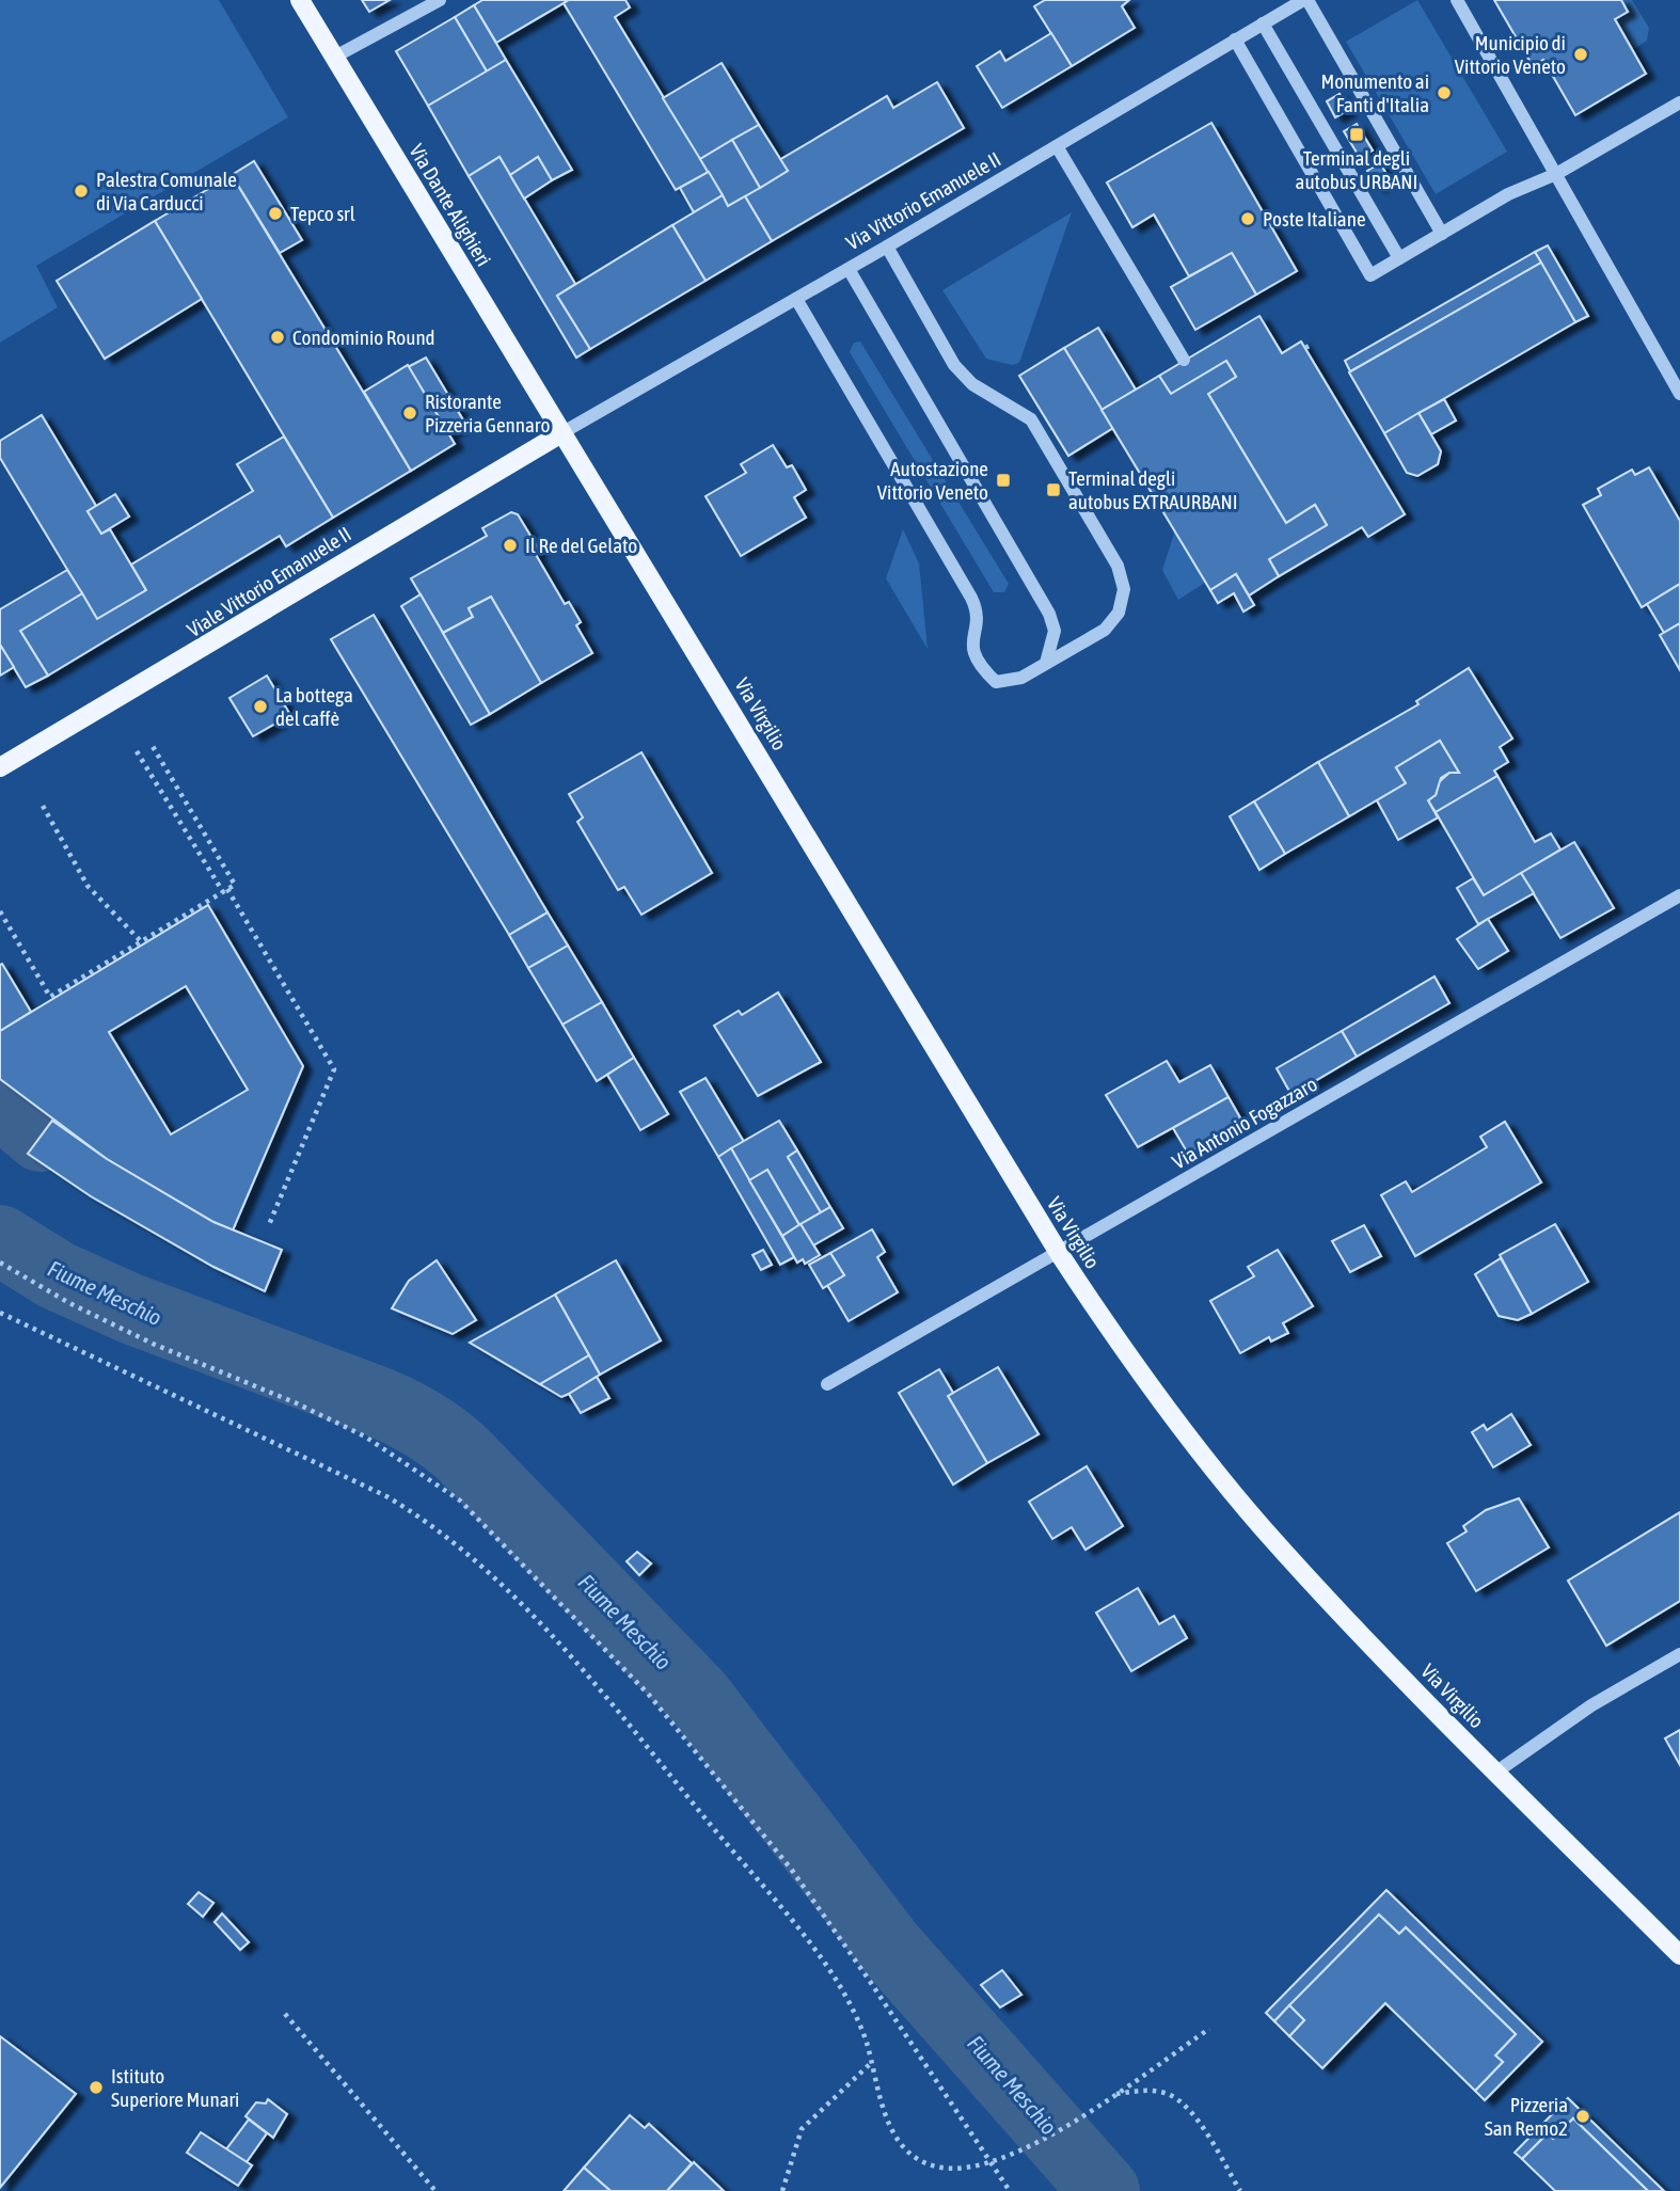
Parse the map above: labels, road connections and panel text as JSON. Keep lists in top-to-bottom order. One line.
{"streets":{"main road":["Via Dante Alighieri","Viale Vittorio Emanuele II","Via Virgilio"],"street":["Via Vittorio Emanuele II","Via Antonio Fogazzaro"]},"crossings":[["Via Vittorio Emanuele II","Via Dante Alighieri"],["Via Vittorio Emanuele II","Viale Vittorio Emanuele II"],["Via Vittorio Emanuele II","Via Virgilio"],["Via Dante Alighieri","Viale Vittorio Emanuele II"],["Via Dante Alighieri","Via Virgilio"],["Viale Vittorio Emanuele II","Via Virgilio"],["Via Virgilio","Via Antonio Fogazzaro"]],"water":["Fiume Meschio"],"places":{"other":["Municipio di Vittorio Veneto","Monumento ai Fanti d'Italia","Palestra Comunale di Via Carducci","Tepco srl","Poste Italiane","Condominio Round","Ristorante Pizzeria Gennaro","Il Re del Gelato","La bottega del caffè","Istituto Superiore Munari","Pizzeria San Remo2"],"transit":["Terminal degli autobus URBANI","Autostazione Vittorio Veneto","Terminal degli autobus EXTRAURBANI"]}}
